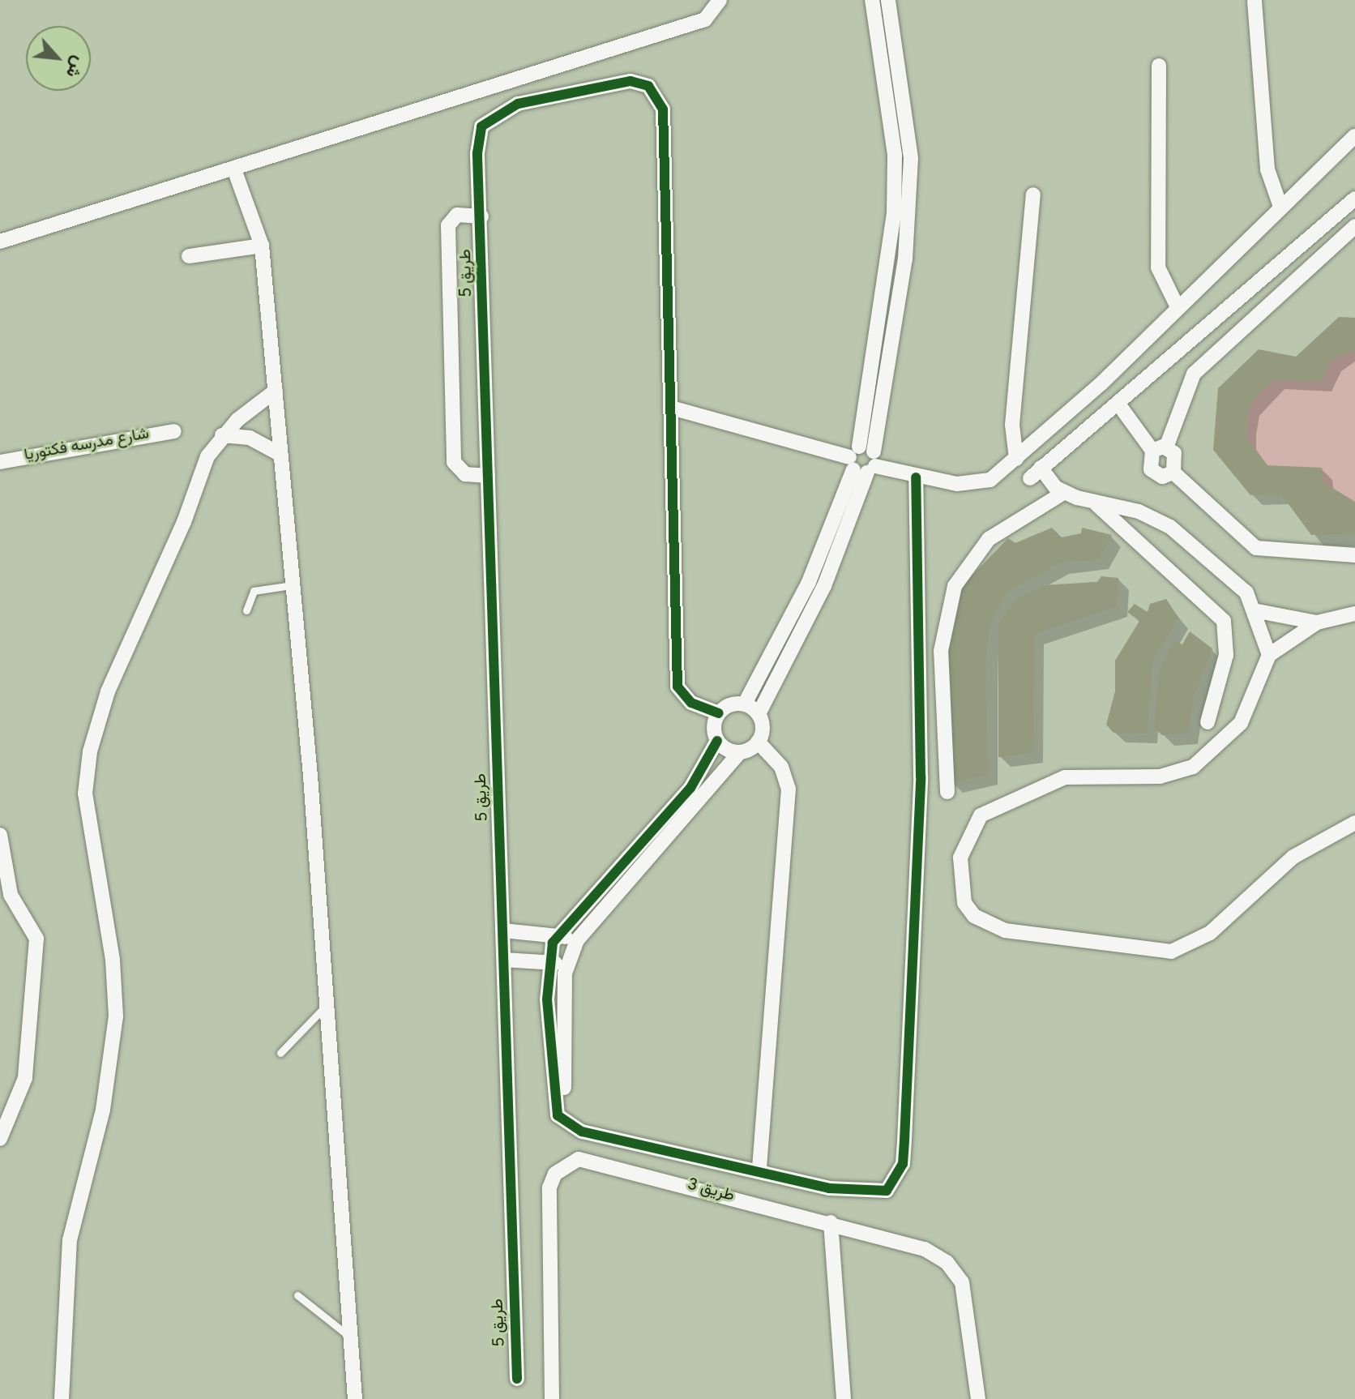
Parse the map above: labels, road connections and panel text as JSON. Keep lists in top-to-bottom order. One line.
{"streets":{"street":["طريق 5","شارع مدرسه فكتوريا","طريق 3"]},"north":"bottom right"}
